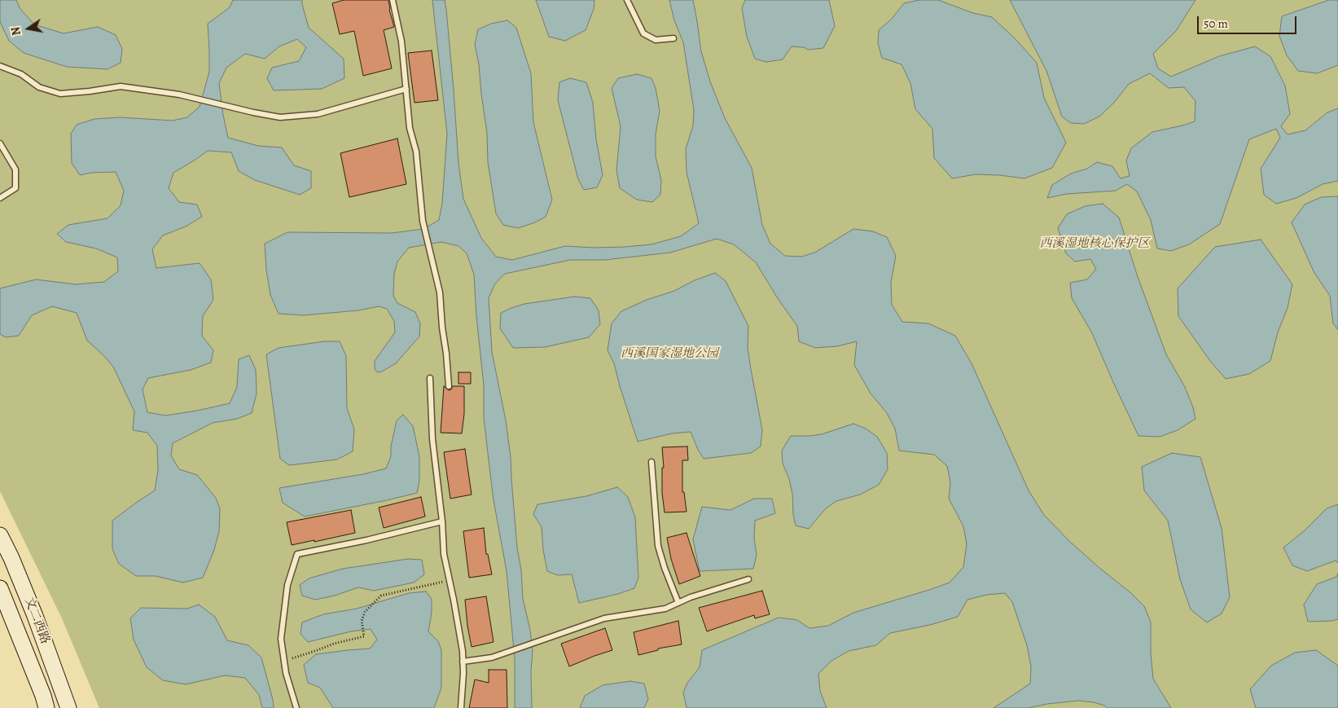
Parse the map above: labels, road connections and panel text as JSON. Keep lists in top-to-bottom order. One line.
{"streets":{"main road":["文二西路"]},"parks":["西溪湿地核心保护区","西溪国家湿地公园"],"scale_bar":"50 m","north":"left"}
